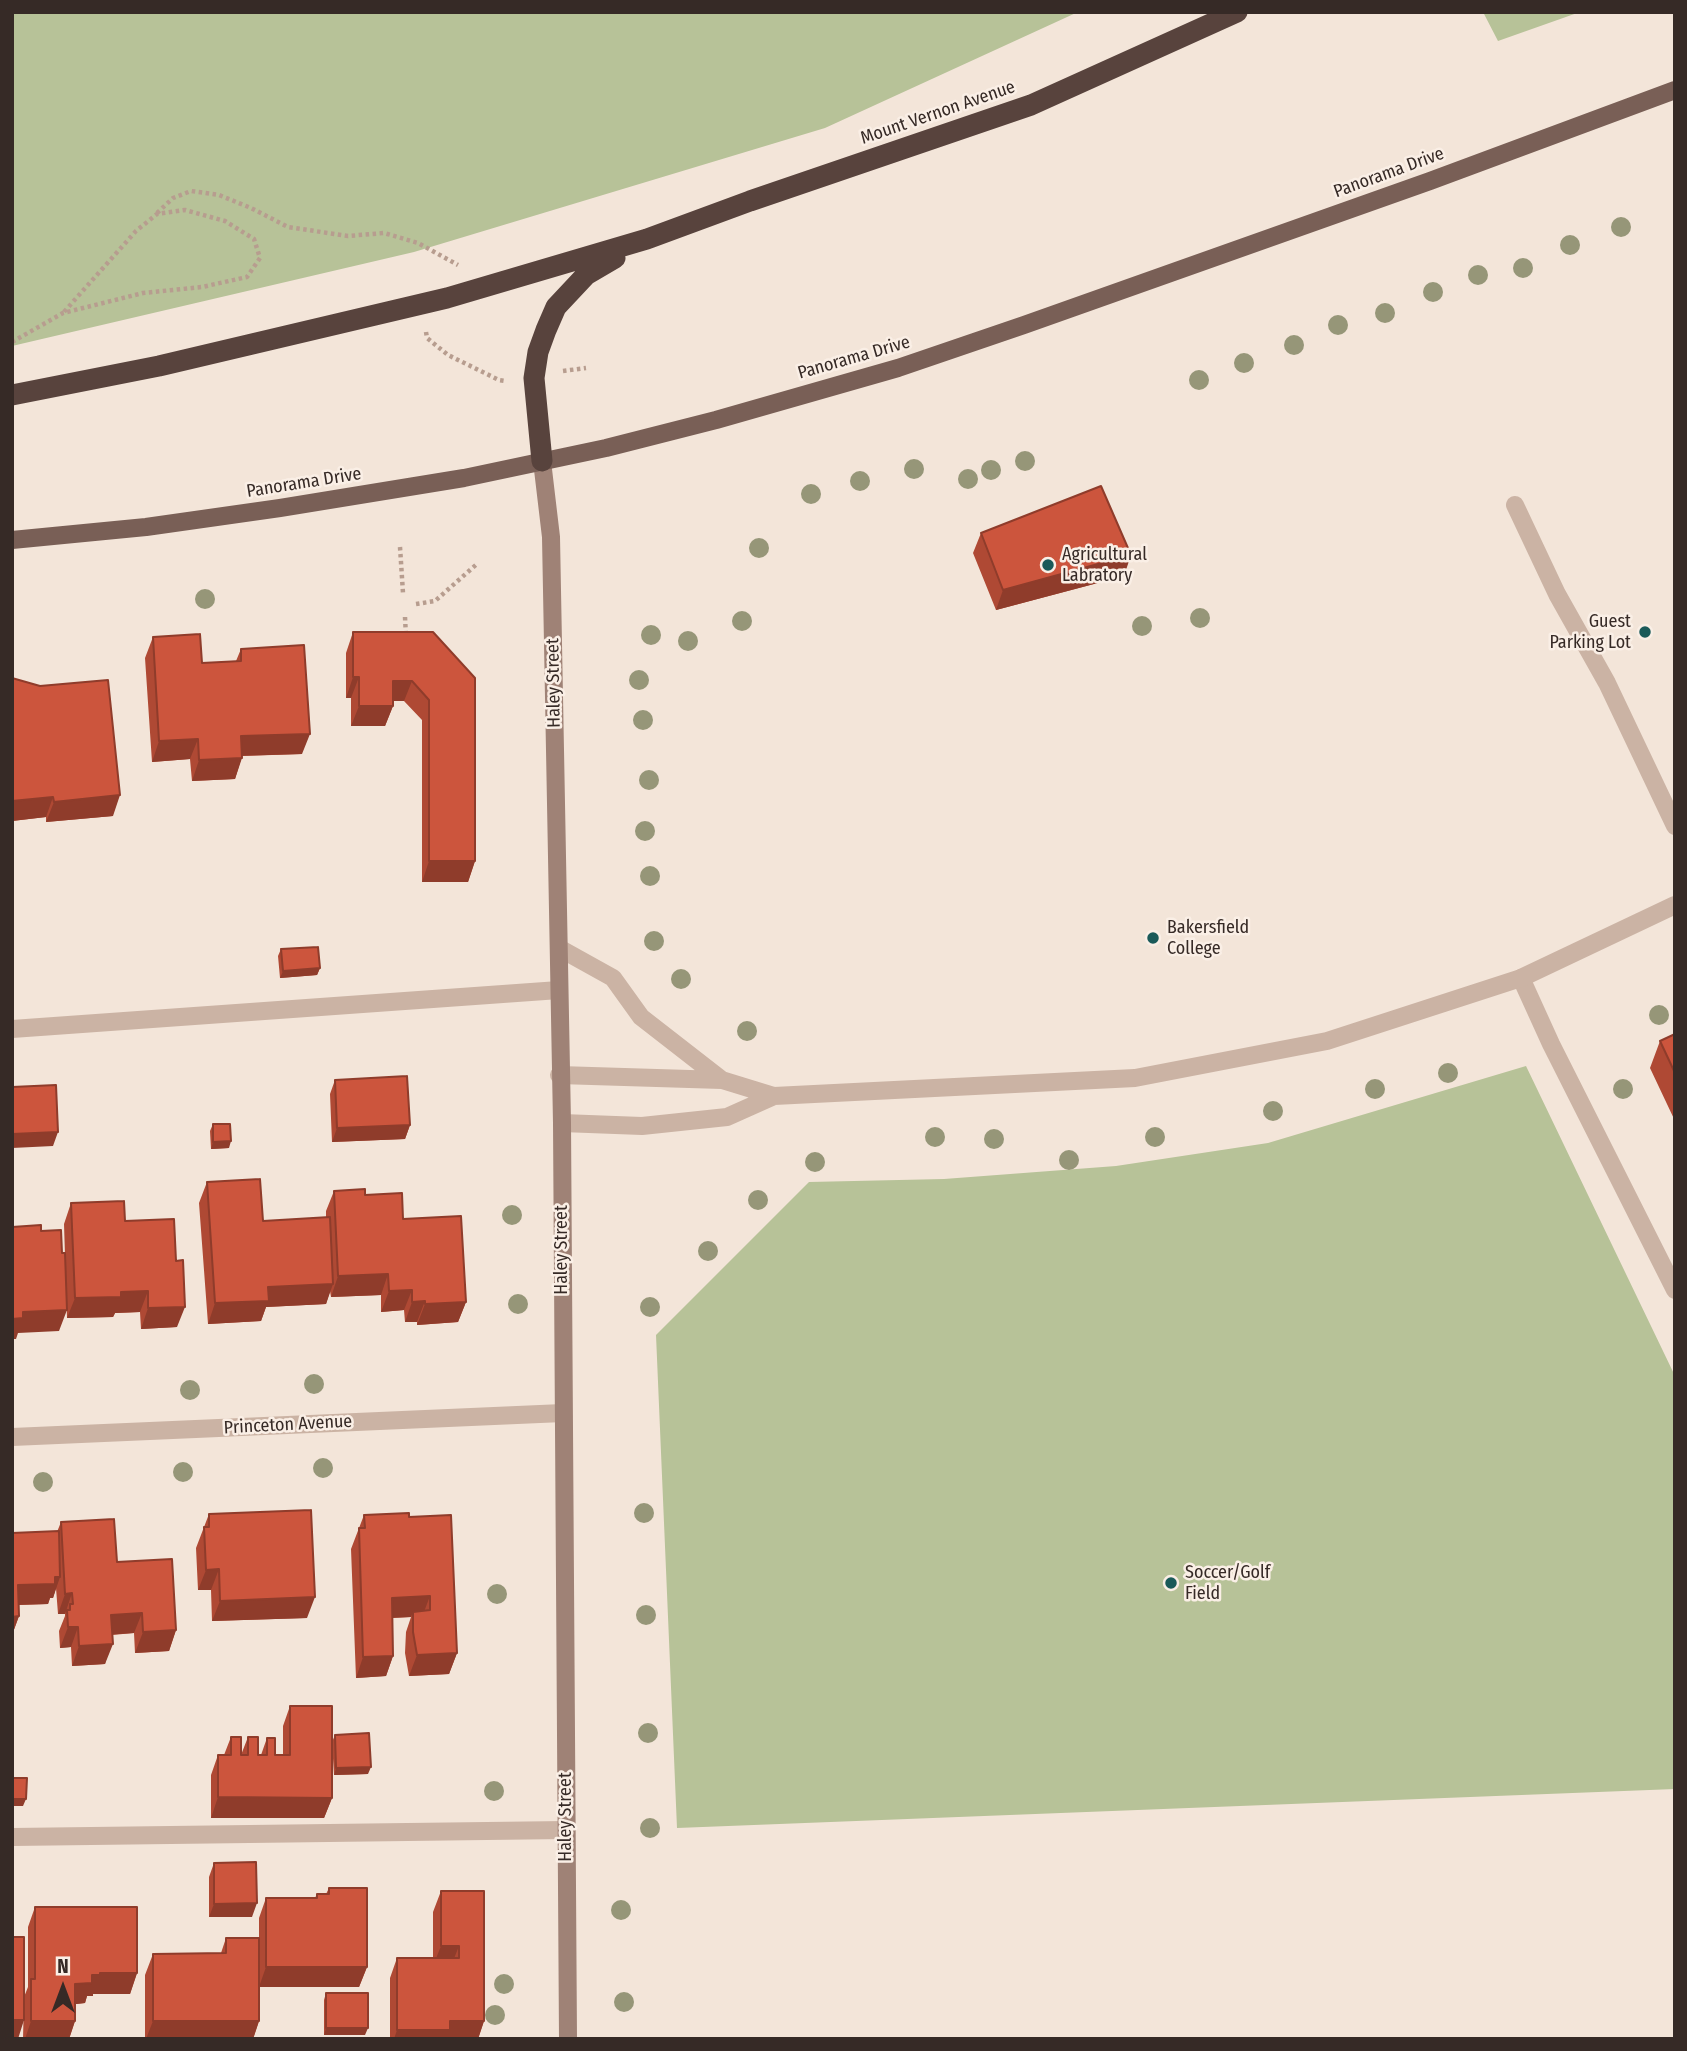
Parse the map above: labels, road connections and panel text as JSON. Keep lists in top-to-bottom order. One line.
{"streets":{"highway":["Mount Vernon Avenue"],"main road":["Panorama Drive"],"street":["Haley Street","Princeton Avenue"]},"crossings":[["Panorama Drive","Haley Street"],["Haley Street","Princeton Avenue"]],"places":["Agricultural Labratory","Guest Parking Lot","Bakersfield College","Soccer/Golf Field"],"north":"top"}
